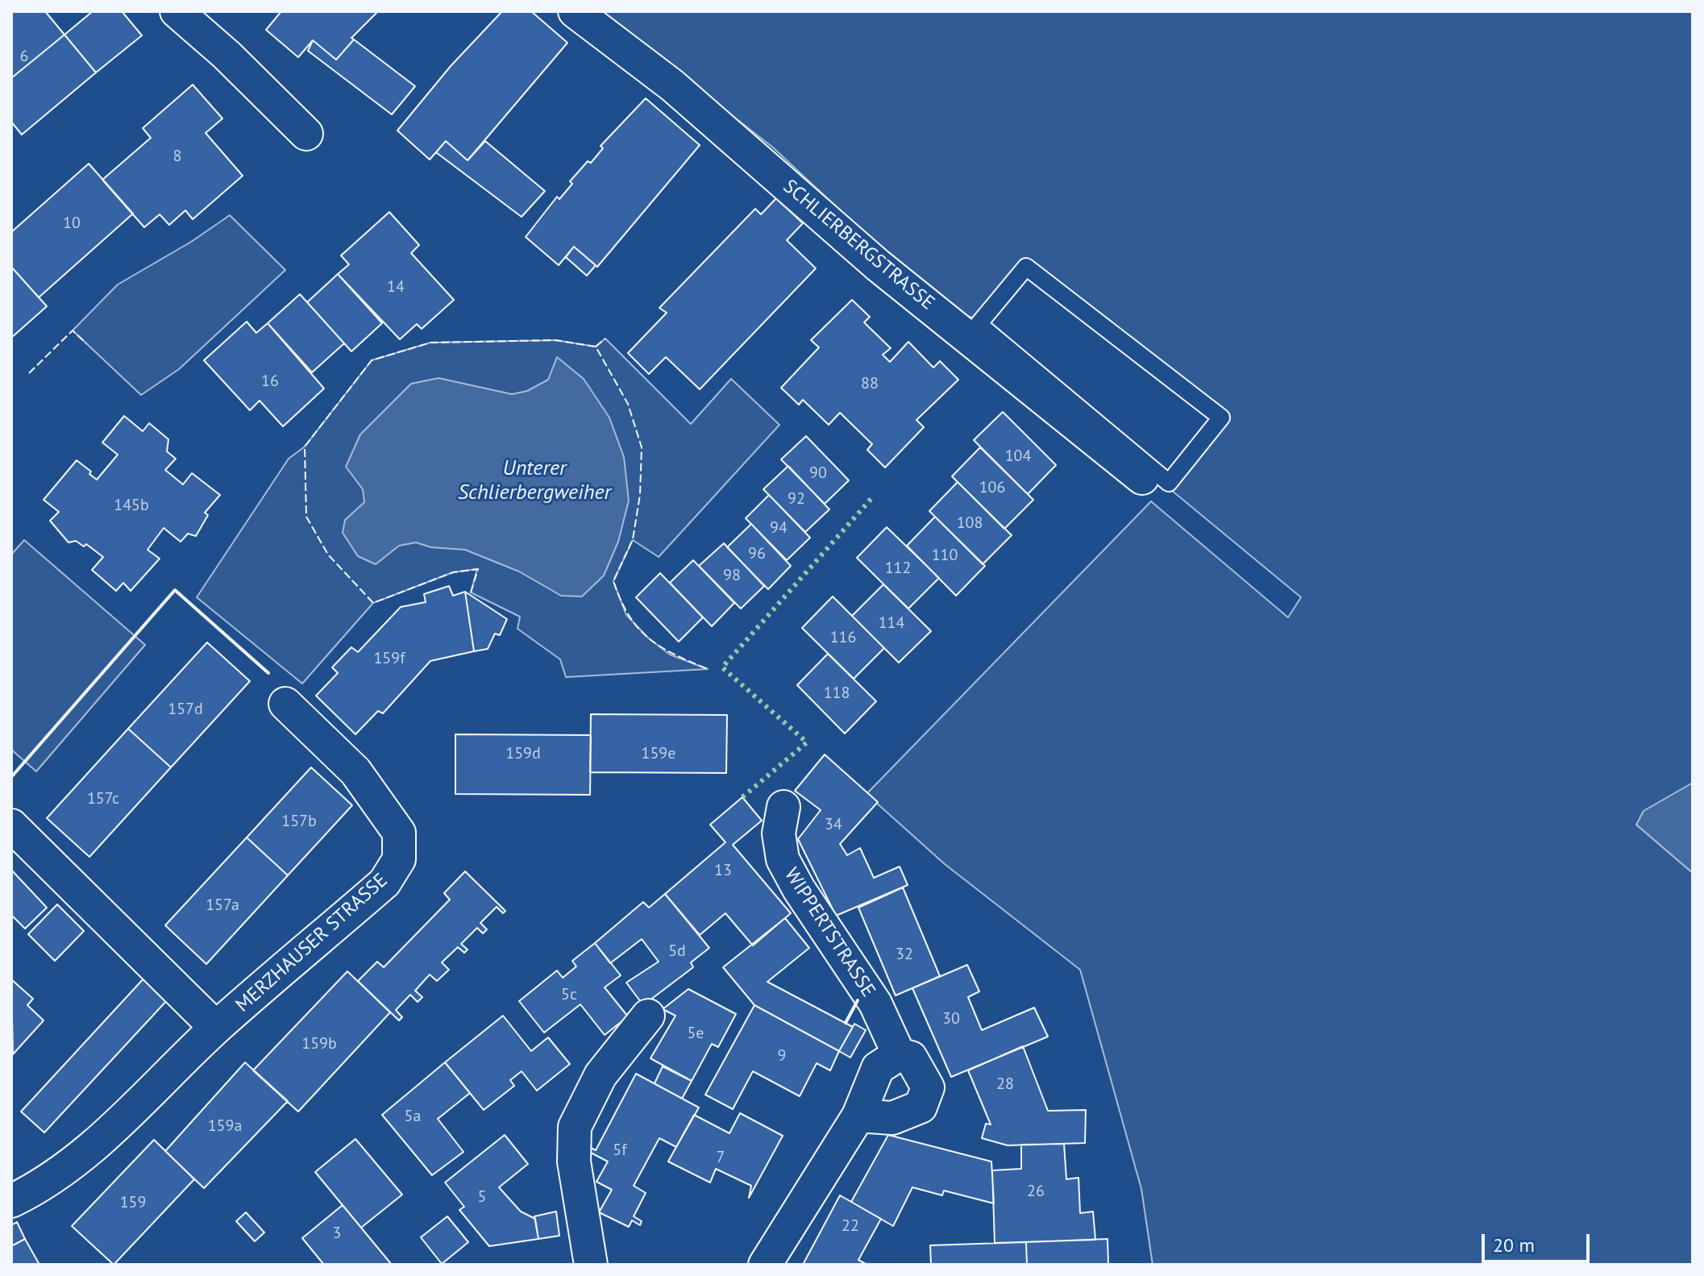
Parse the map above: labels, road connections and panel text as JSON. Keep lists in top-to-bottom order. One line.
{"streets":{"street":["SCHLIERBERGSTRASSE","WIPPERTSTRASSE","MERZHAUSER STRASSE"]},"water":["Unterer Schlierbergweiher"],"house_numbers":["6","8","10","14","16","88","104","90","106","92","145b","108","94","96","110","112","98","114","116","159f","118","157d","159d","159e","157c","157b","34","13","157a","5d","32","5c","30","5e","159b","9","28","5a","159a","5f","7","26","5","159","22","3"],"scale_bar":"20 m"}
